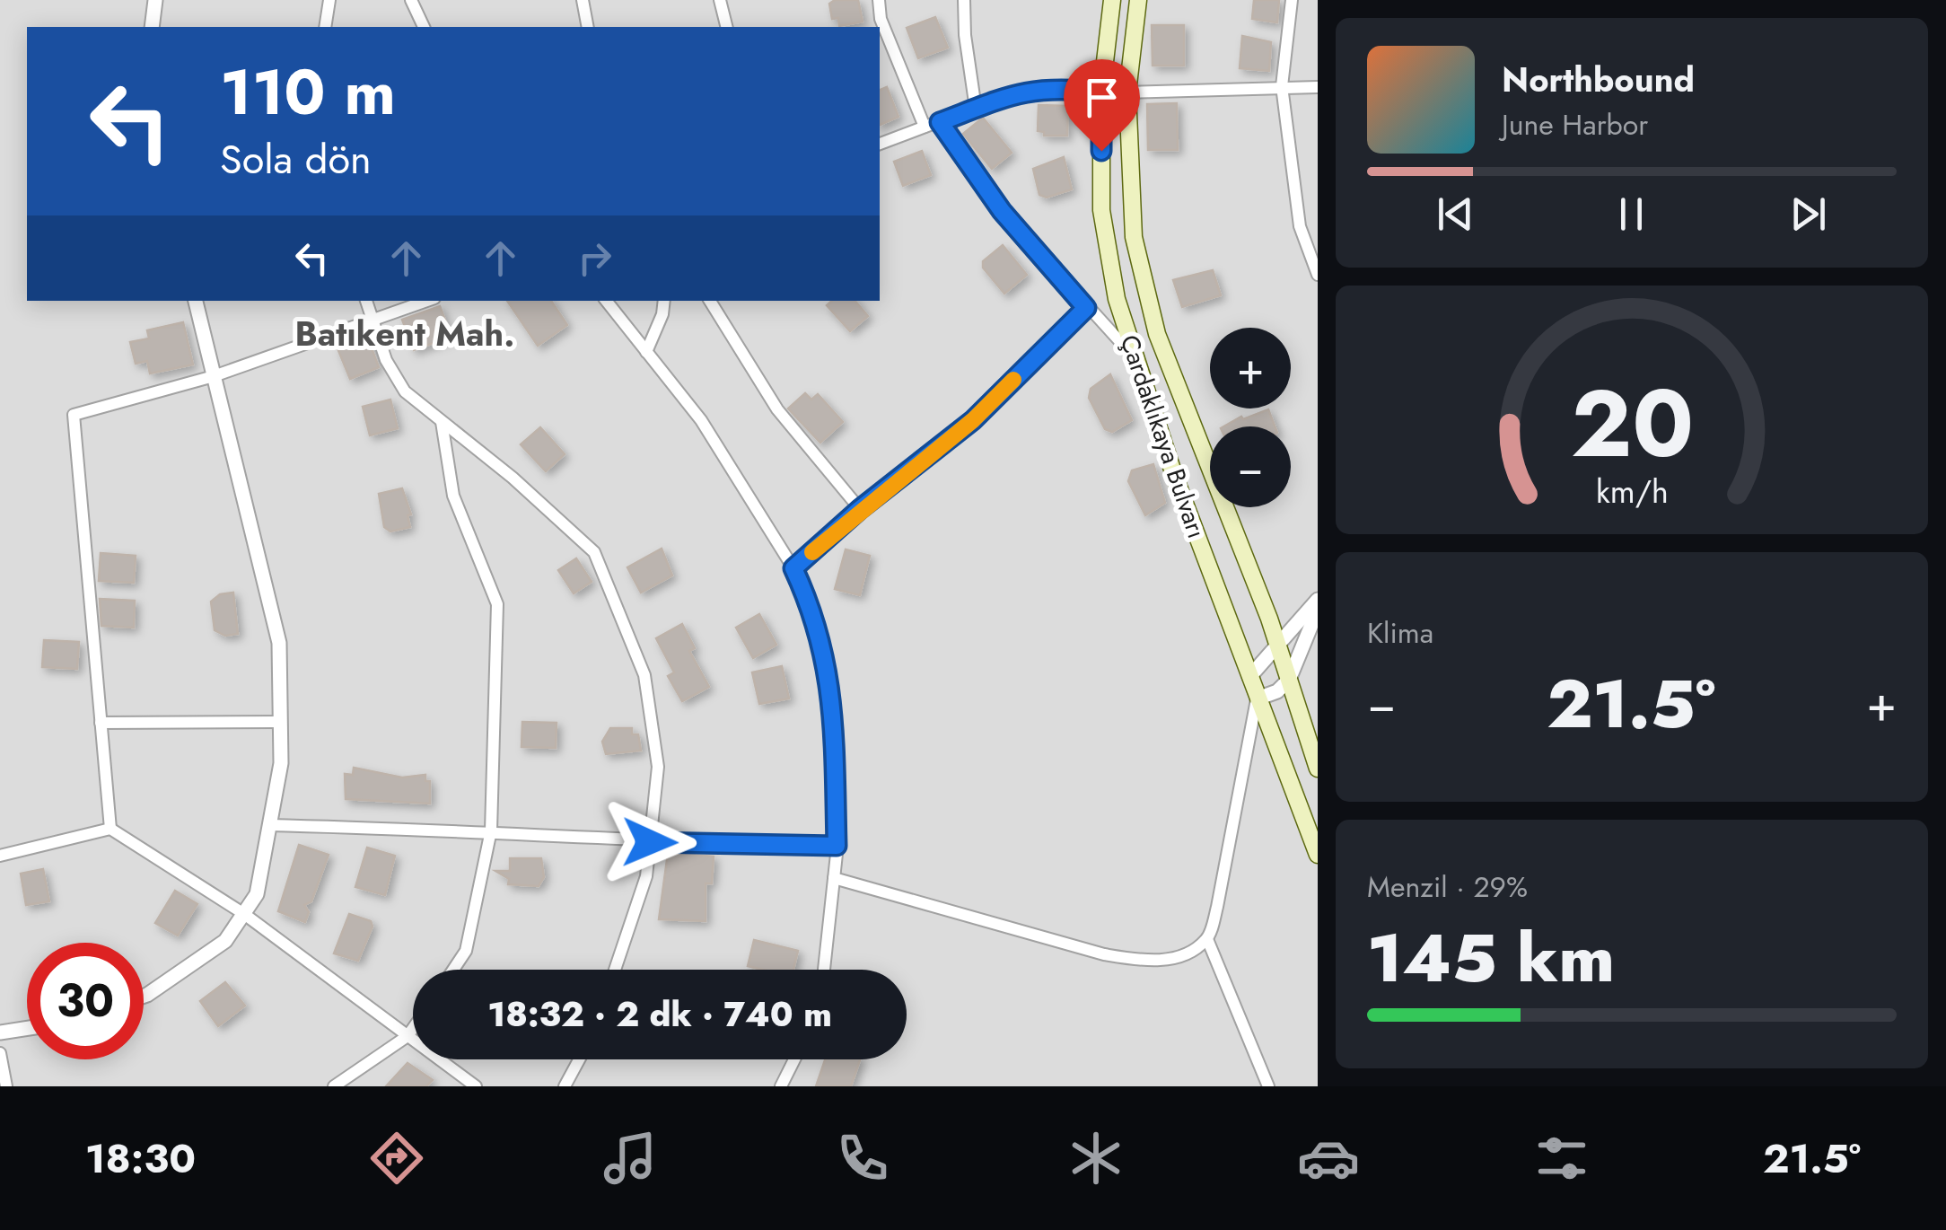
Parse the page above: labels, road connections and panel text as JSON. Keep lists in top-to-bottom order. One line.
{"streets":{"main road":["Çardaklıkaya Bulvarı"]},"districts":["Batıkent Mah."],"page":{"turn":["110 m","Sola dön"],"song":["Northbound","June Harbor"],"map_buttons":["+","−"],"tile":["Klima",["Menzil · 29%","145 km"]],"heat":["−","21.5°","+"],"limit":"30","trip":"18:32 · 2 dk · 740 m","tabs":["18:30","21.5°"],"gauge":["20","km/h"]}}
